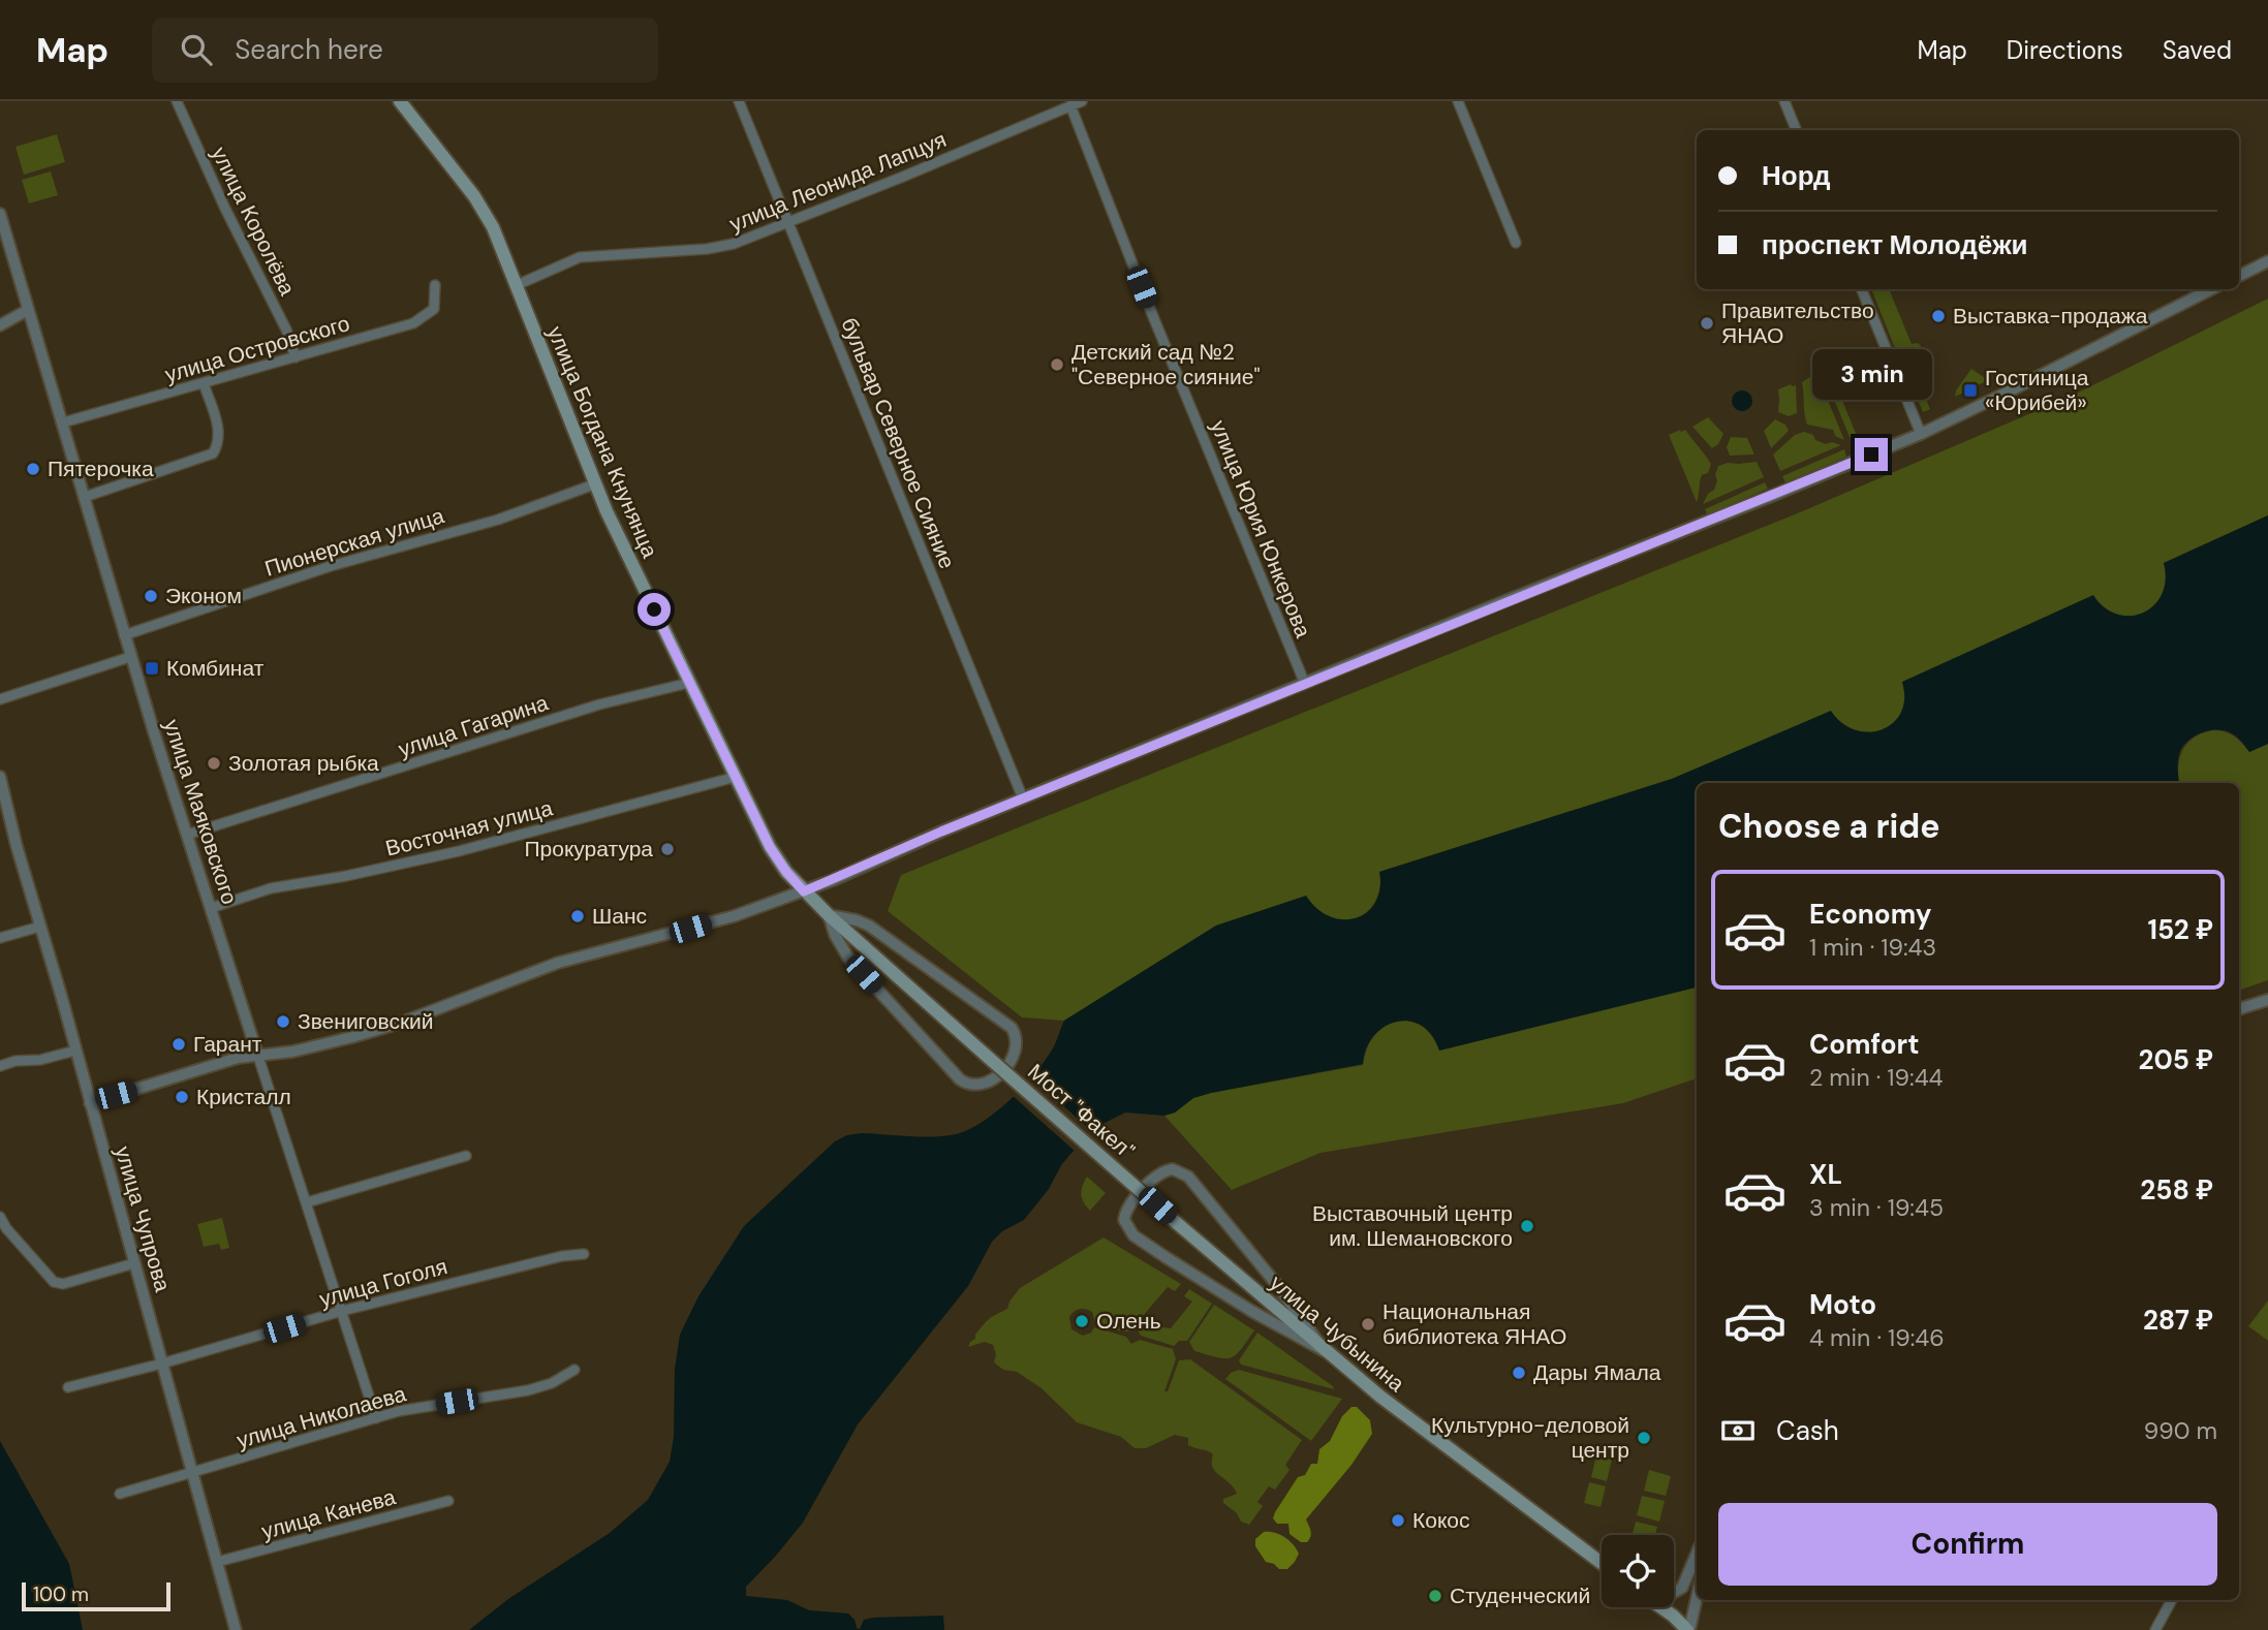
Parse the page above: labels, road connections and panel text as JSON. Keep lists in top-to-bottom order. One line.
{"streets":{"main road":["улица Богдана Кнунянца","Мост \"Факел\"","улица Чубынина"],"street":["улица Леонида Лапцуя","улица Королёва","улица Островского","бульвар Северное Сияние","улица Юрия Юнкерова","Пионерская улица","улица Гагарина","улица Маяковского","Восточная улица","улица Чупрова","улица Гоголя","улица Николаева","улица Канева"]},"crossings":[["улица Леонида Лапцуя","улица Богдана Кнунянца"],["улица Леонида Лапцуя","бульвар Северное Сияние"],["улица Леонида Лапцуя","улица Юрия Юнкерова"],["улица Королёва","улица Островского"],["улица Островского","улица Маяковского"],["улица Богдана Кнунянца","Пионерская улица"],["улица Богдана Кнунянца","улица Гагарина"],["улица Богдана Кнунянца","Восточная улица"],["улица Богдана Кнунянца","Мост \"Факел\""],["Пионерская улица","улица Маяковского"],["улица Гагарина","улица Маяковского"],["улица Маяковского","Восточная улица"],["улица Маяковского","улица Гоголя"],["улица Маяковского","улица Николаева"],["Мост \"Факел\"","улица Чубынина"],["улица Чупрова","улица Гоголя"],["улица Чупрова","улица Николаева"],["улица Чупрова","улица Канева"]],"places":{"other":["Выставка-продажа","Правительство ЯНАО","Детский сад №2 \"Северное сияние\"","Пятерочка","Эконом","Золотая рыбка","Прокуратура","Шанс","Звениговский","Гарант","Кристалл","Выставочный центр им. Шемановского","Олень","Национальная библиотека ЯНАО","Дары Ямала","Культурно-деловой центр","Кокос","Студенческий"],"transit":["Гостиница «Юрибей»","Комбинат"]},"scale_bar":"100 m","page":{"header":"Map","search":"Search here","nav":["Map","Directions","Saved"],"banner":["Норд","проспект Молодёжи"],"bubble":"3 min","heading":"Choose a ride","list":[{"name":"Economy","note":"1 min · 19:43","value":"152 ₽"},{"name":"Comfort","note":"2 min · 19:44","value":"205 ₽"},{"name":"XL","note":"3 min · 19:45","value":"258 ₽"},{"name":"Moto","note":"4 min · 19:46","value":"287 ₽"}],"pay":["Cash","990 m"],"buttons":"Confirm","scale":"100 m"}}
